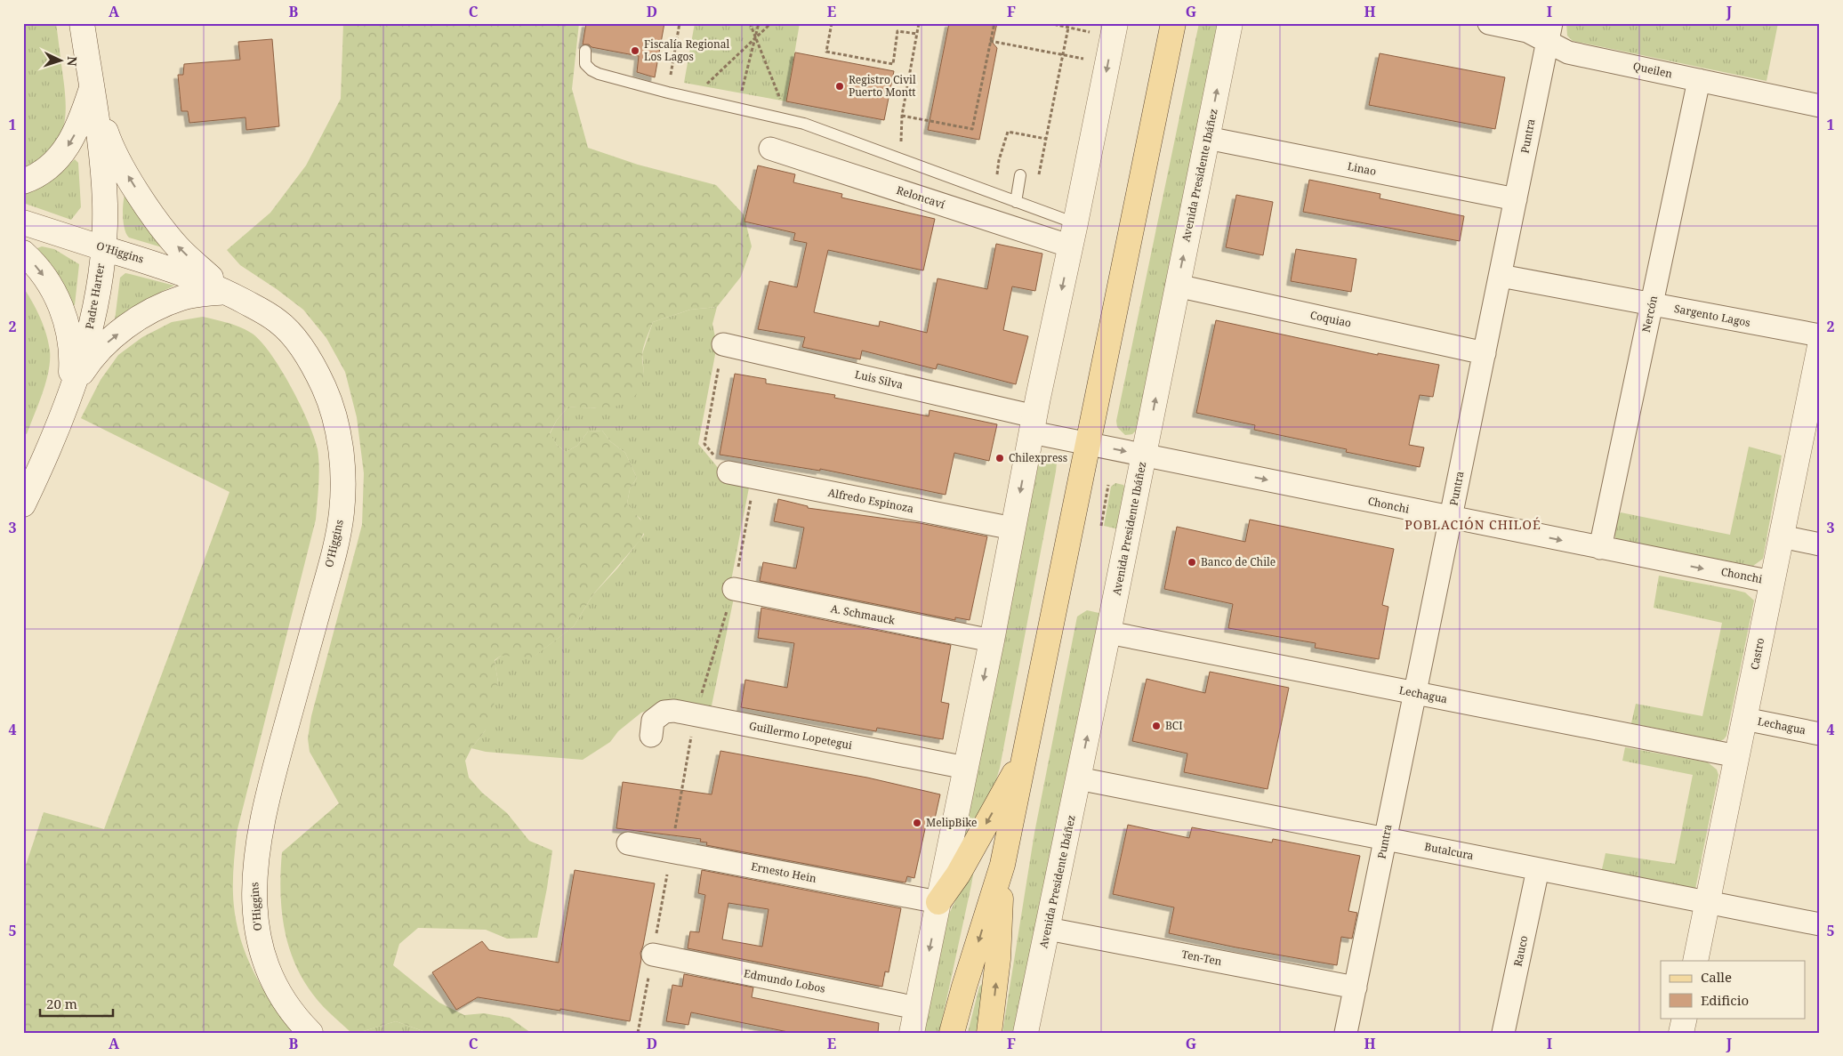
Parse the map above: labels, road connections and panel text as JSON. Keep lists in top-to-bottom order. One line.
{"streets":{"street":["Queilen","Puntra","Linao","Avenida Presidente Ibáñez","Reloncaví","O'Higgins","Padre Harter","Nercón","Sargento Lagos","Coquiao","Luis Silva","Alfredo Espinoza","Chonchi","A. Schmauck","Castro","Lechagua","Guillermo Lopetegui","Butalcura","Ernesto Hein","Rauco","Ten-Ten","Edmundo Lobos"]},"crossings":[["Queilen","Puntra"],["Queilen","Nercón"],["Puntra","Linao"],["Puntra","Sargento Lagos"],["Puntra","Coquiao"],["Puntra","Chonchi"],["Puntra","Lechagua"],["Puntra","Butalcura"],["Puntra","Ten-Ten"],["Linao","Avenida Presidente Ibáñez"],["Avenida Presidente Ibáñez","Coquiao"],["Avenida Presidente Ibáñez","Chonchi"],["Avenida Presidente Ibáñez","Lechagua"],["Avenida Presidente Ibáñez","Butalcura"],["Avenida Presidente Ibáñez","Ten-Ten"],["O'Higgins","Padre Harter"],["Nercón","Sargento Lagos"],["Nercón","Chonchi"],["Sargento Lagos","Castro"],["Luis Silva","Chonchi"],["Chonchi","Castro"],["Castro","Lechagua"],["Castro","Butalcura"],["Butalcura","Rauco"]],"one_way":["Chonchi"],"districts":["POBLACIÓN CHILOÉ"],"places":["Fiscalía Regional Los Lagos","Registro Civil Puerto Montt","Chilexpress","Banco de Chile","BCI","MelipBike"],"legend":["Calle","Edificio"],"scale_bar":"20 m","north":"right","grid":{"columns":["A","B","C","D","E","F","G","H","I","J"],"rows":["1","2","3","4","5"]}}
